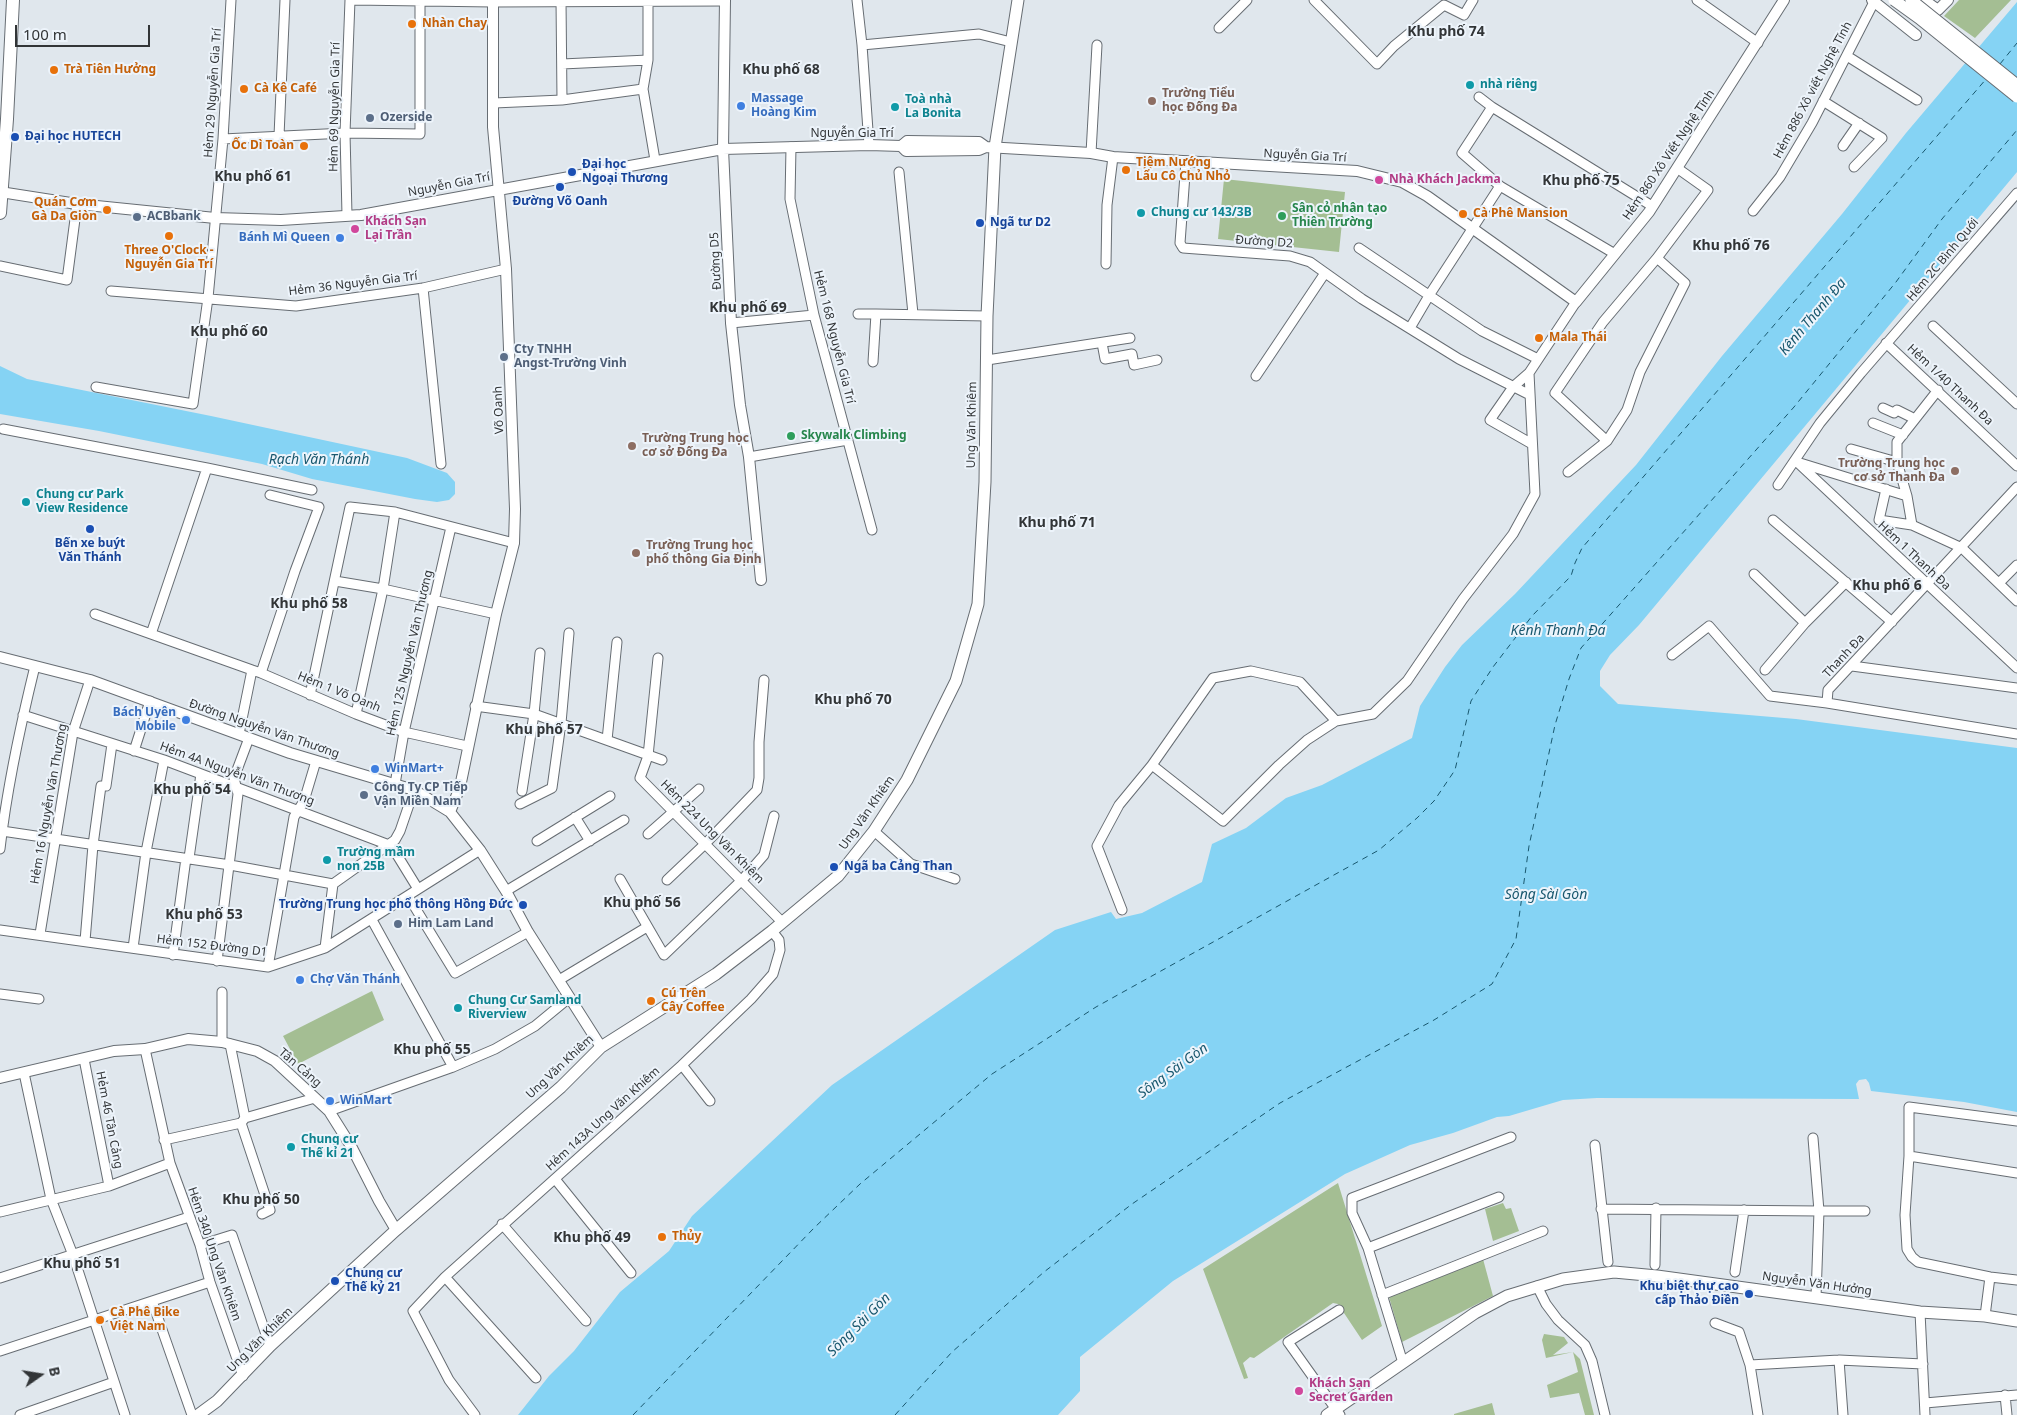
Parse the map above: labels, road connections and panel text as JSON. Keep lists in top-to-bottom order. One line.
{"streets":{"main road":["Ung Văn Khiêm","Nguyễn Văn Hưởng"],"street":["Hẻm 886 Xô viết Nghệ Tĩnh","Hẻm 29 Nguyễn Gia Trí","Hẻm 69 Nguyễn Gia Trí","Nguyễn Gia Trí","Hẻm 860 Xô Viết Nghệ Tĩnh","Đường D2","Hẻm 2C Bình Quới","Đường D5","Hẻm 36 Nguyễn Gia Trí","Hẻm 168 Nguyễn Gia Trí","Hẻm 1/40 Thanh Đa","Võ Oanh","Hẻm 1 Thanh Đa","Hẻm 125 Nguyễn Văn Thương","Thanh Đa","Hẻm 1 Võ Oanh","Đường Nguyễn Văn Thương","Hẻm 4A Nguyễn Văn Thương","Hẻm 16 Nguyễn Văn Thương","Hẻm 224 Ung Văn Khiêm","Hẻm 152 Đường D1","Tân Cảng","Hẻm 143A Ung Văn Khiêm","Hẻm 46 Tân Cảng","Hẻm 340 Ung Văn Khiêm"]},"crossings":[["Hẻm 29 Nguyễn Gia Trí","Nguyễn Gia Trí"],["Hẻm 29 Nguyễn Gia Trí","Hẻm 36 Nguyễn Gia Trí"],["Hẻm 69 Nguyễn Gia Trí","Nguyễn Gia Trí"],["Nguyễn Gia Trí","Hẻm 860 Xô Viết Nghệ Tĩnh"],["Nguyễn Gia Trí","Đường D2"],["Nguyễn Gia Trí","Đường D5"],["Nguyễn Gia Trí","Hẻm 168 Nguyễn Gia Trí"],["Nguyễn Gia Trí","Võ Oanh"],["Nguyễn Gia Trí","Ung Văn Khiêm"],["Hẻm 860 Xô Viết Nghệ Tĩnh","Đường D2"],["Hẻm 2C Bình Quới","Hẻm 1/40 Thanh Đa"],["Hẻm 36 Nguyễn Gia Trí","Võ Oanh"],["Võ Oanh","Hẻm 1 Võ Oanh"],["Võ Oanh","Đường Nguyễn Văn Thương"],["Ung Văn Khiêm","Đường Nguyễn Văn Thương"],["Ung Văn Khiêm","Hẻm 224 Ung Văn Khiêm"],["Ung Văn Khiêm","Tân Cảng"],["Ung Văn Khiêm","Hẻm 143A Ung Văn Khiêm"],["Ung Văn Khiêm","Hẻm 340 Ung Văn Khiêm"],["Hẻm 1 Thanh Đa","Thanh Đa"],["Hẻm 125 Nguyễn Văn Thương","Hẻm 1 Võ Oanh"],["Hẻm 125 Nguyễn Văn Thương","Đường Nguyễn Văn Thương"],["Đường Nguyễn Văn Thương","Hẻm 16 Nguyễn Văn Thương"],["Đường Nguyễn Văn Thương","Hẻm 152 Đường D1"],["Hẻm 4A Nguyễn Văn Thương","Hẻm 16 Nguyễn Văn Thương"],["Hẻm 16 Nguyễn Văn Thương","Hẻm 152 Đường D1"],["Tân Cảng","Hẻm 46 Tân Cảng"],["Tân Cảng","Hẻm 340 Ung Văn Khiêm"]],"districts":["Khu phố 74","Khu phố 68","Khu phố 61","Khu phố 75","Khu phố 76","Khu phố 69","Khu phố 60","Khu phố 71","Khu phố 6","Khu phố 58","Khu phố 70","Khu phố 57","Khu phố 54","Khu phố 56","Khu phố 53","Khu phố 55","Khu phố 50","Khu phố 49","Khu phố 51"],"water":["Kênh Thanh Đa","Rạch Văn Thánh","Sông Sài Gòn"],"places":["Nhàn Chay","Trà Tiên Hưởng","nhà riêng","Cà Kê Café","Trường Tiểu học Đống Đa","Massage Hoàng Kim","Toà nhà La Bonita","Ozerside","Đại học HUTECH","Ốc Dì Toàn","Tịệm Nướng Lẩu Cô Chủ Nhỏ","Đại học Ngoại Thương","Nhà Khách Jackma","Đường Võ Oanh","Quán Cơm Gà Da Giòn","Chung cư 143/3B","Cà Phê Mansion","Sân cỏ nhân tạo Thiên Trường","ACBbank","Ngã tư D2","Khách Sạn Lại Trần","Three O'Clock - Nguyễn Gia Trí","Bánh Mì Queen","Mala Thái","Cty TNHH Angst-Trường Vinh","Skywalk Climbing","Trường Trung học cơ sở Đống Đa","Trường Trung học cơ sở Thanh Đa","Chung cư Park View Residence","Bến xe buýt Văn Thánh","Trường Trung học phổ thông Gia Định","Bách Uyên Mobile","WinMart+","Công Ty CP Tiếp Vận Miền Nam","Trường mầm non 25B","Ngã ba Cảng Than","Trường Trung học phổ thông Hồng Đức","Him Lam Land","Chợ Văn Thánh","Cú Trên Cây Coffee","Chung Cư Samland Riverview","WinMart","Chung cư Thế kỉ 21","Thủy","Chung cư Thế kỷ 21","Khu biệt thự cao cấp Thảo Điền","Cà Phê Bike Việt Nam","Khách Sạn Secret Garden"],"scale_bar":"100 m","north":"right"}
